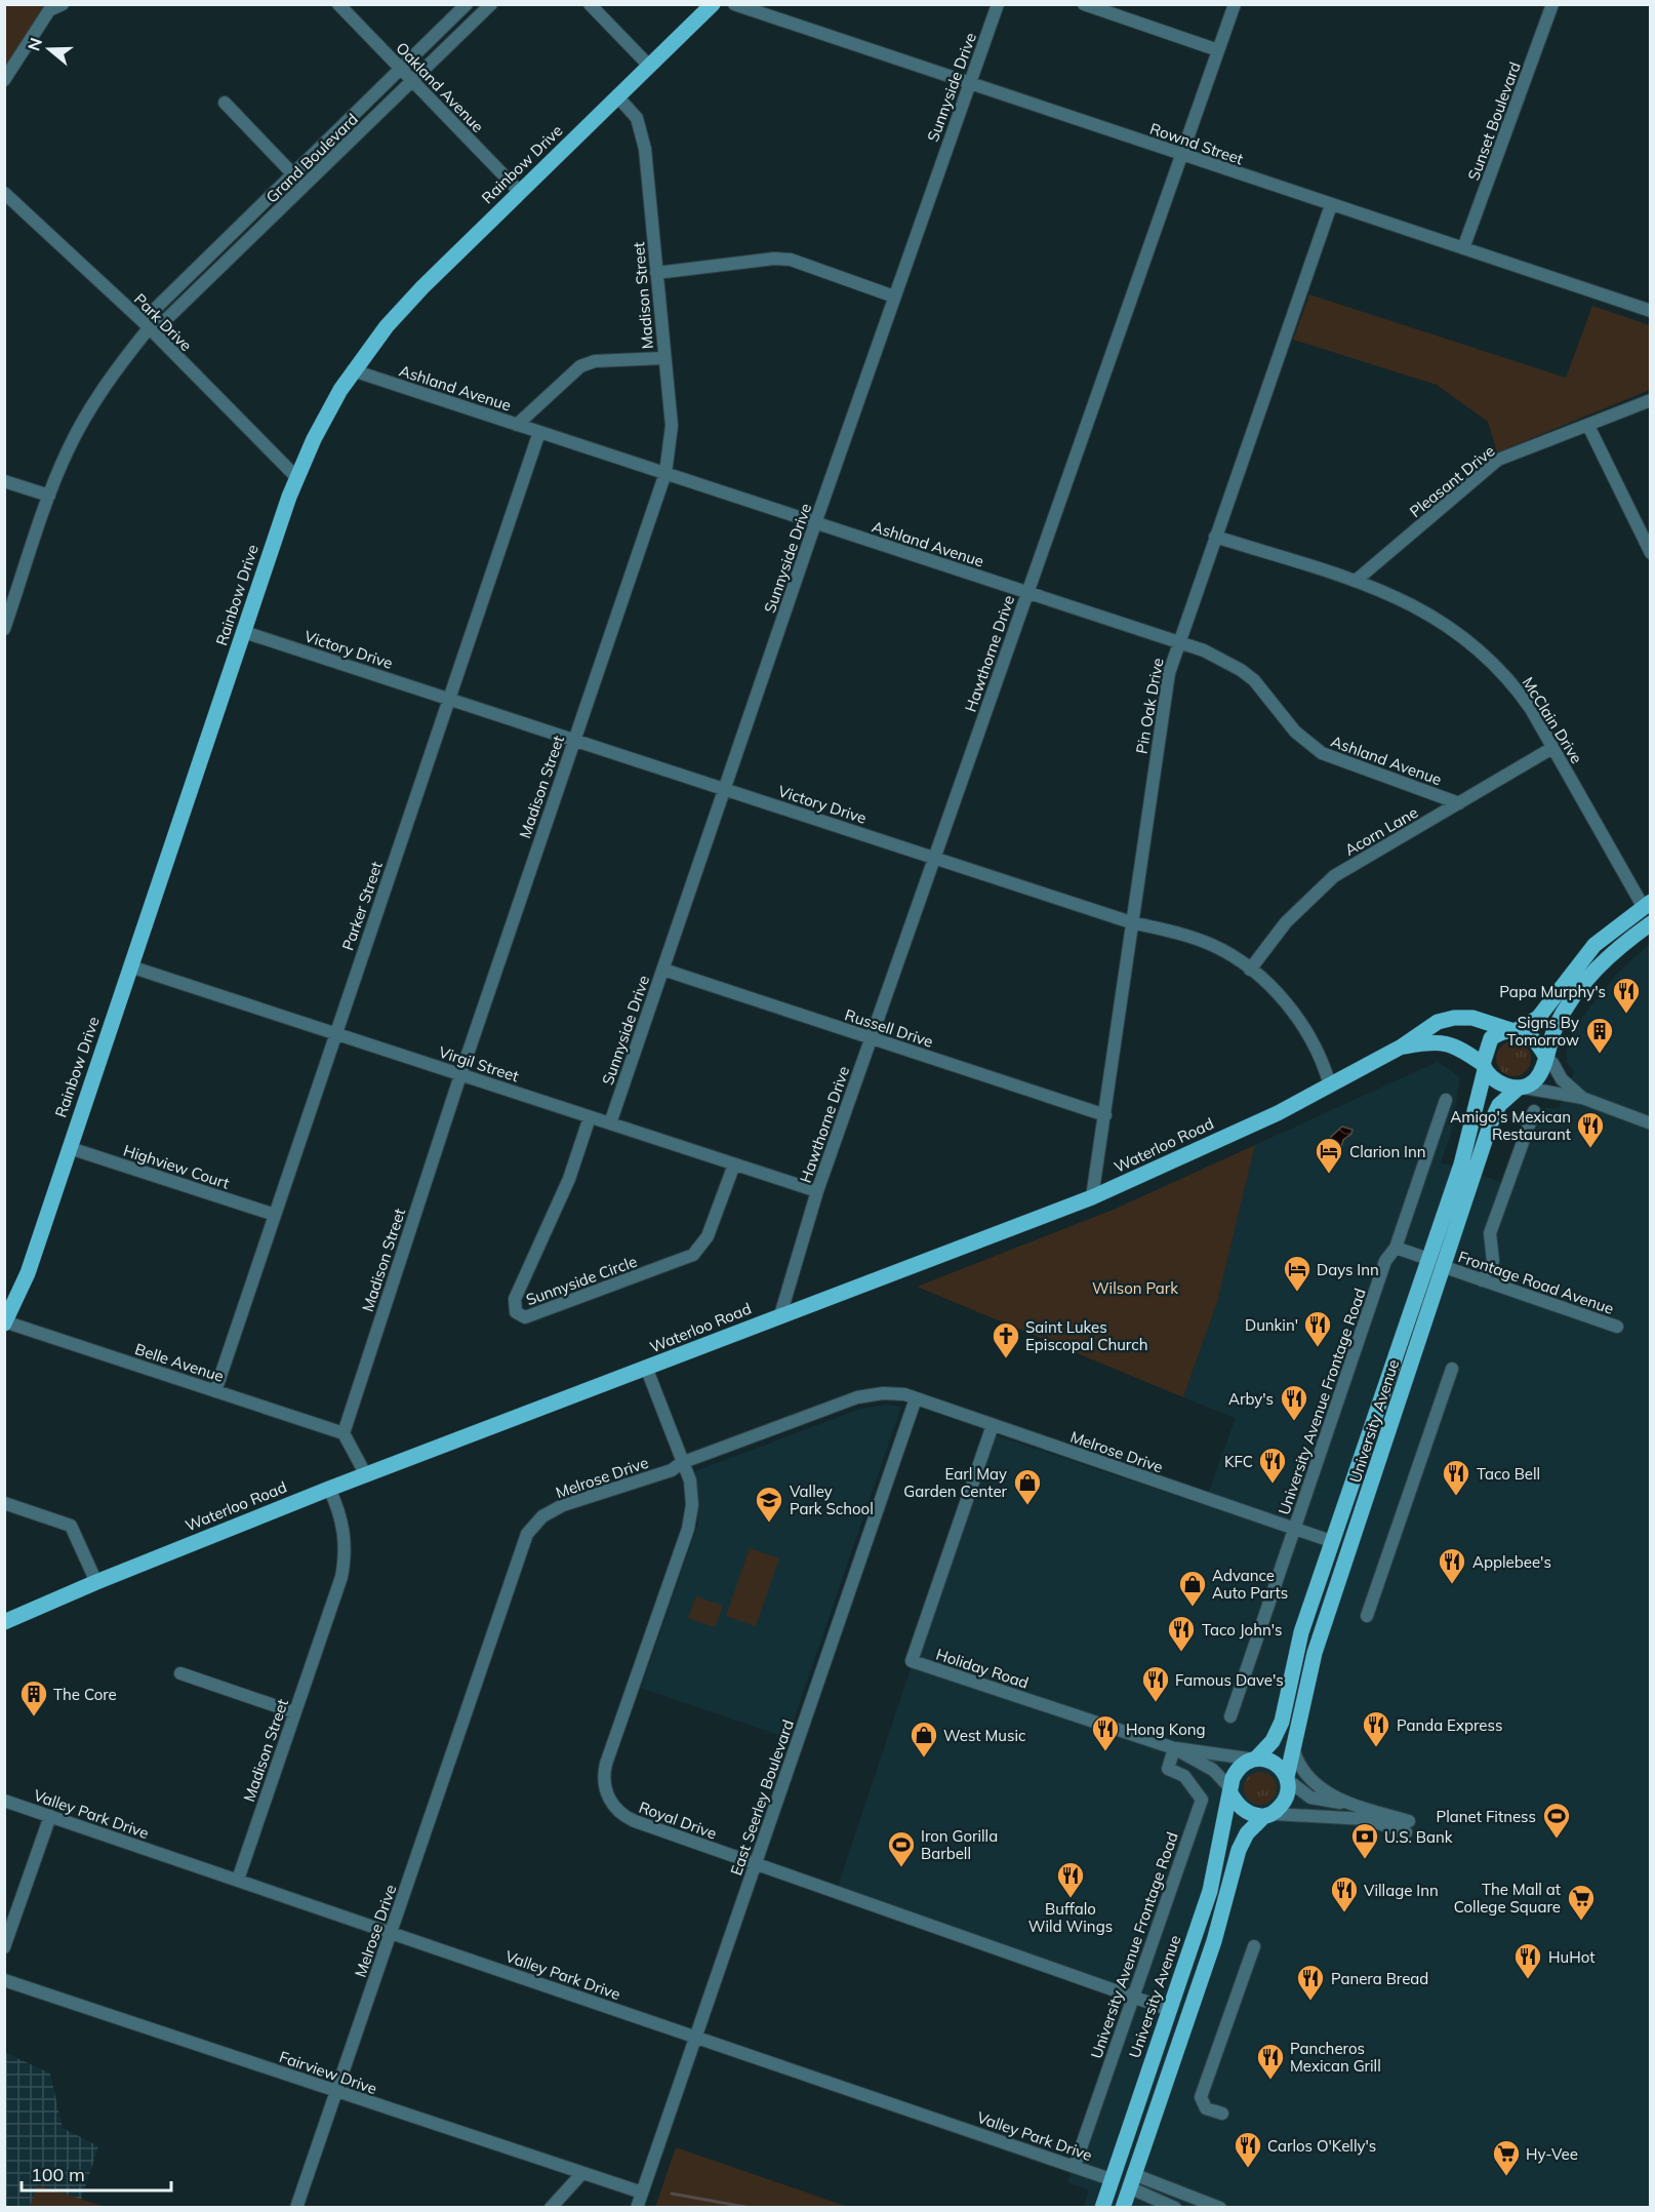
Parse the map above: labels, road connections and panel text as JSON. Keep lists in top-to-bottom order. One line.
{"streets":{"main road":["Rainbow Drive","Waterloo Road","University Avenue"],"street":["Oakland Avenue","Sunnyside Drive","Sunset Boulevard","Rownd Street","Grand Boulevard","Madison Street","Park Drive","Ashland Avenue","Pleasant Drive","Victory Drive","Hawthorne Drive","Pin Oak Drive","McClain Drive","Acorn Lane","Parker Street","Russell Drive","Virgil Street","Highview Court","Sunnyside Circle","Frontage Road Avenue","Belle Avenue","University Avenue Frontage Road","Melrose Drive","Holiday Road","East Seerley Boulevard","Valley Park Drive","Royal Drive","Fairview Drive"]},"crossings":[["Oakland Avenue","Grand Boulevard"],["Oakland Avenue","Rainbow Drive"],["Sunnyside Drive","Rownd Street"],["Sunnyside Drive","Ashland Avenue"],["Sunnyside Drive","Victory Drive"],["Sunnyside Drive","Russell Drive"],["Sunnyside Drive","Virgil Street"],["Sunset Boulevard","Rownd Street"],["Rownd Street","Hawthorne Drive"],["Rownd Street","Pin Oak Drive"],["Grand Boulevard","Park Drive"],["Rainbow Drive","Madison Street"],["Rainbow Drive","Park Drive"],["Rainbow Drive","Ashland Avenue"],["Rainbow Drive","Victory Drive"],["Rainbow Drive","Virgil Street"],["Rainbow Drive","Highview Court"],["Rainbow Drive","Belle Avenue"],["Madison Street","Ashland Avenue"],["Madison Street","Victory Drive"],["Madison Street","Virgil Street"],["Madison Street","Waterloo Road"],["Madison Street","Belle Avenue"],["Madison Street","Valley Park Drive"],["Ashland Avenue","Hawthorne Drive"],["Ashland Avenue","Pin Oak Drive"],["Ashland Avenue","Acorn Lane"],["Ashland Avenue","Parker Street"],["Pleasant Drive","McClain Drive"],["Victory Drive","Hawthorne Drive"],["Victory Drive","Pin Oak Drive"],["Victory Drive","Acorn Lane"],["Victory Drive","Parker Street"],["Victory Drive","Waterloo Road"],["Hawthorne Drive","Russell Drive"],["Hawthorne Drive","Virgil Street"],["Hawthorne Drive","Waterloo Road"],["Pin Oak Drive","McClain Drive"],["Pin Oak Drive","Russell Drive"],["Pin Oak Drive","Waterloo Road"],["McClain Drive","Acorn Lane"],["Parker Street","Virgil Street"],["Parker Street","Highview Court"],["Parker Street","Belle Avenue"],["Virgil Street","Sunnyside Circle"],["Waterloo Road","University Avenue"],["Waterloo Road","Royal Drive"],["Frontage Road Avenue","University Avenue"],["University Avenue Frontage Road","Melrose Drive"],["University Avenue Frontage Road","Holiday Road"],["University Avenue Frontage Road","Valley Park Drive"],["University Avenue Frontage Road","Royal Drive"],["University Avenue","Melrose Drive"],["University Avenue","Holiday Road"],["University Avenue","Valley Park Drive"],["University Avenue","Royal Drive"],["Melrose Drive","Holiday Road"],["Melrose Drive","East Seerley Boulevard"],["Melrose Drive","Valley Park Drive"],["Melrose Drive","Royal Drive"],["Melrose Drive","Fairview Drive"],["East Seerley Boulevard","Valley Park Drive"],["East Seerley Boulevard","Royal Drive"],["East Seerley Boulevard","Fairview Drive"]],"parks":["Wilson Park"],"places":{"restaurant":["Papa Murphy's","Amigo's Mexican Restaurant","Dunkin'","Arby's","KFC","Taco Bell","Applebee's","Taco John's","Famous Dave's","Panda Express","Hong Kong","Buffalo Wild Wings","Village Inn","HuHot","Panera Bread","Pancheros Mexican Grill","Carlos O'Kelly's"],"building":["Signs By Tomorrow","The Core"],"hotel":["Clarion Inn","Days Inn"],"church":["Saint Lukes Episcopal Church"],"shop":["Earl May Garden Center","Advance Auto Parts","West Music"],"school or university":["Valley Park School"],"sports":["Planet Fitness","Iron Gorilla Barbell"],"bank":["U.S. Bank"],"supermarket":["The Mall at College Square","Hy-Vee"]},"scale_bar":"100 m","north":"left"}
